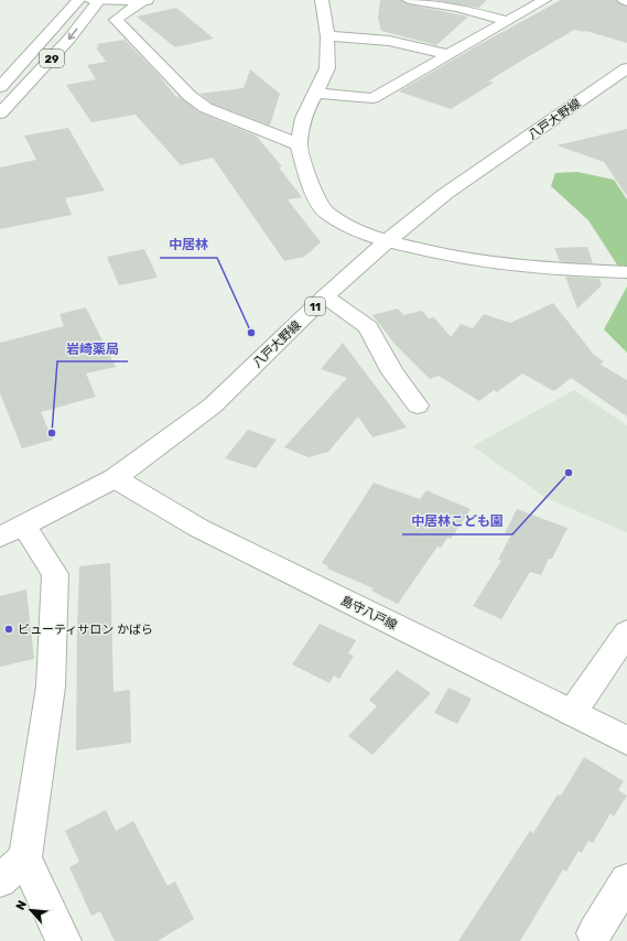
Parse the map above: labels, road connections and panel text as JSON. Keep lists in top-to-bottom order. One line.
{"streets":{"street":["29","八戸大野線","11","島守八戸線"]},"crossings":[["八戸大野線","島守八戸線"]],"places":["中居林","岩崎薬局","中居林こども園","ビューティサロン かばら"],"north":"top left"}
